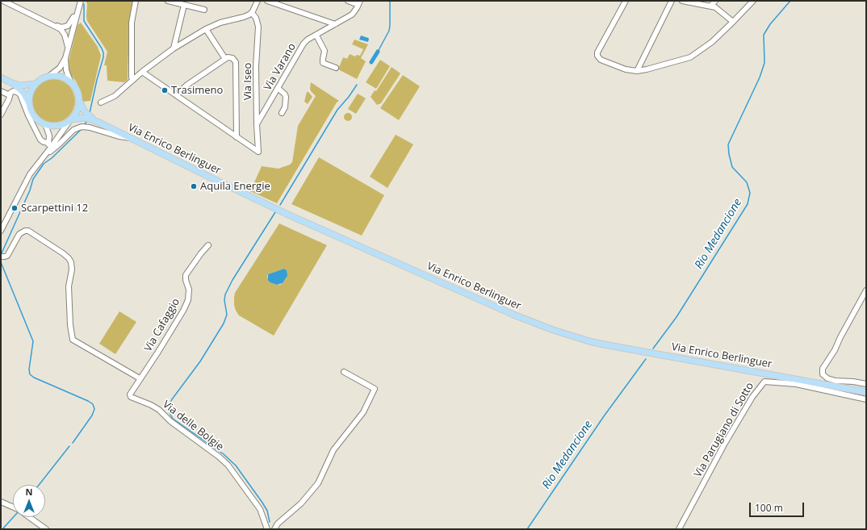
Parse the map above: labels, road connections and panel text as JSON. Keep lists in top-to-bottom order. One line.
{"streets":{"main road":["Via Enrico Berlinguer"],"street":["Via Varano","Via Iseo","Via Cafaggio","Via delle Bolgie","Via Parugiano di Sotto"]},"crossings":[["Via Varano","Via Iseo"],["Via Cafaggio","Via delle Bolgie"]],"water":["Rio Medancione"],"places":["Trasimeno","Aquila Energie","Scarpettini 12"],"scale_bar":"100 m","north":"top"}
